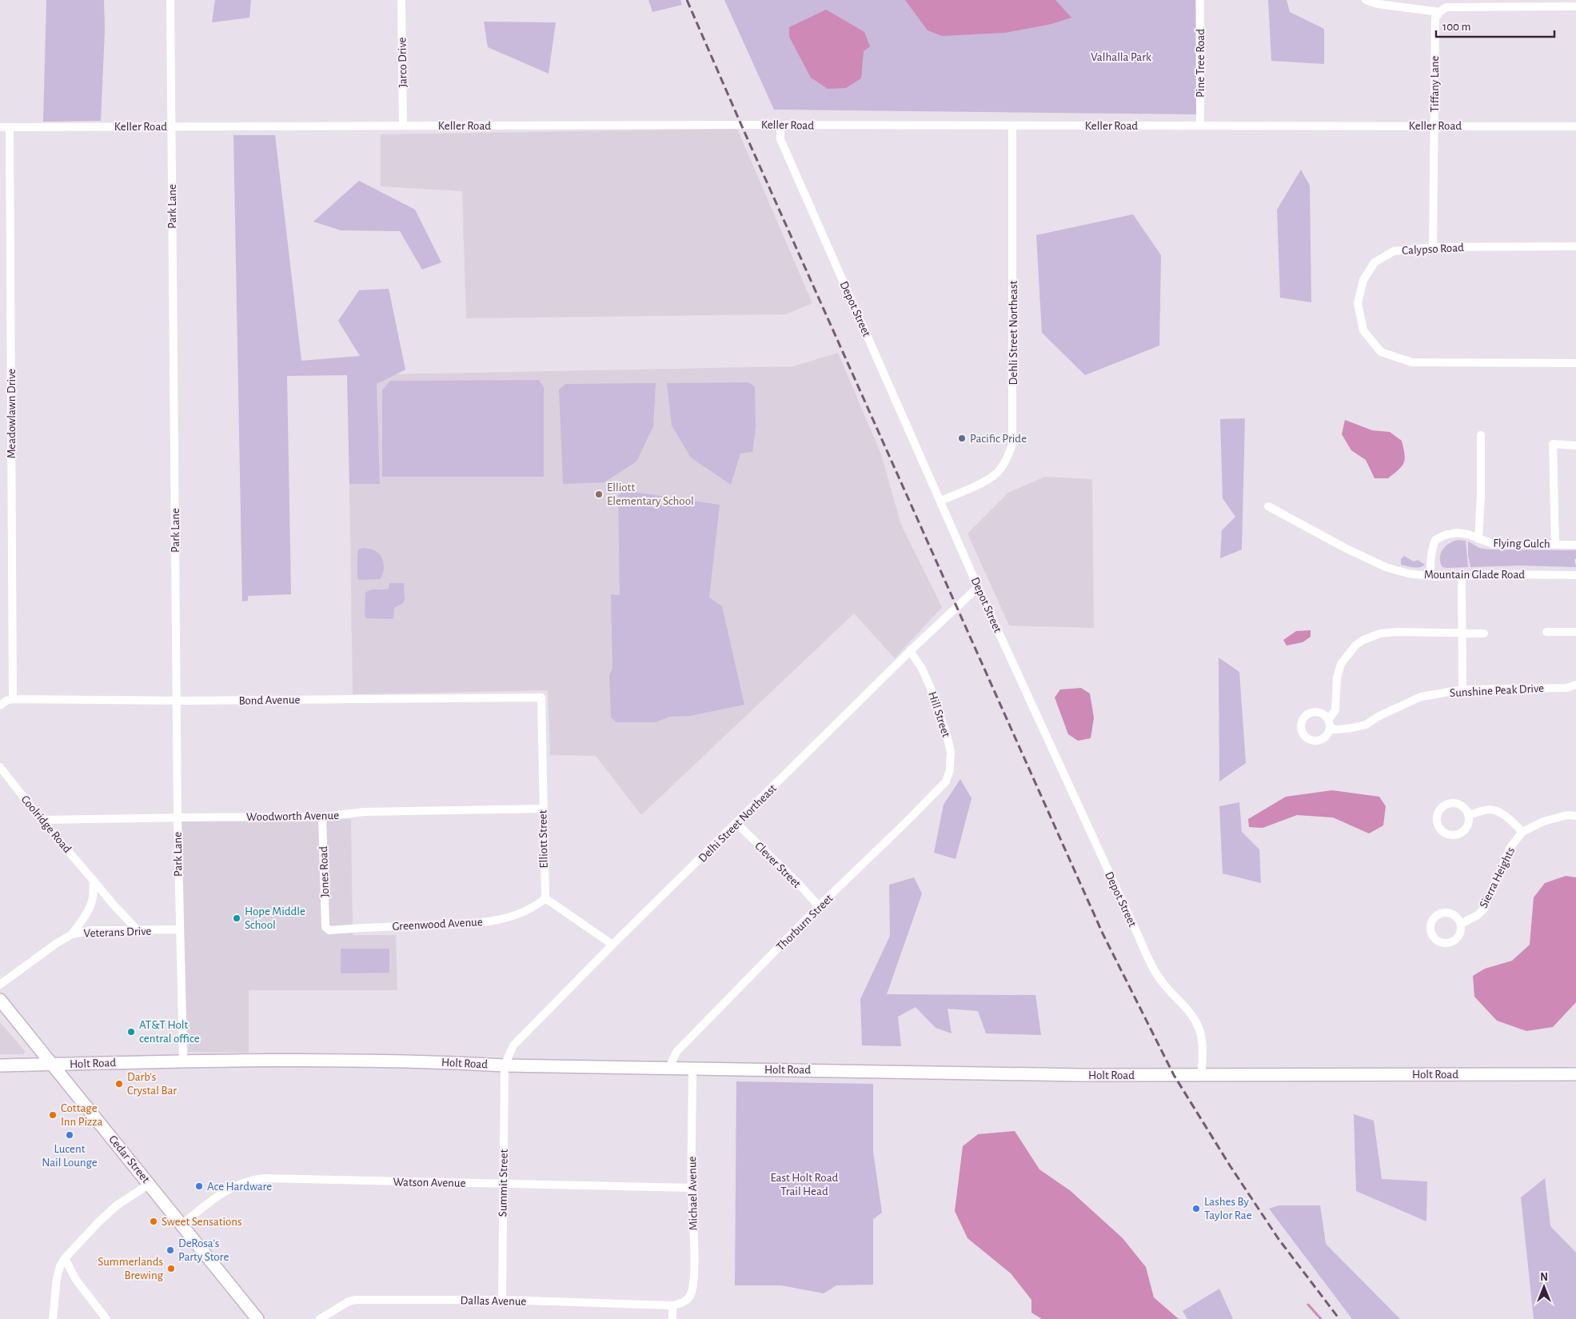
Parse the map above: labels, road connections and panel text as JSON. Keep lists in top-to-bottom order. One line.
{"streets":{"main road":["Holt Road","Cedar Street"],"street":["Jarco Drive","Pine Tree Road","Tiffany Lane","Keller Road","Park Lane","Calypso Road","Depot Street","Dehli Street Northeast","Meadowlawn Drive","Flying Gulch","Mountain Glade Road","Sunshine Peak Drive","Bond Avenue","Hill Street","Woodworth Avenue","Delhi Street Northeast","Coolridge Road","Elliott Street","Clever Street","Jones Road","Sierra Heights","Thorburn Street","Greenwood Avenue","Veterans Drive","Watson Avenue","Summit Street","Michael Avenue","Dallas Avenue"]},"crossings":[["Jarco Drive","Keller Road"],["Pine Tree Road","Keller Road"],["Tiffany Lane","Keller Road"],["Tiffany Lane","Calypso Road"],["Keller Road","Park Lane"],["Keller Road","Depot Street"],["Keller Road","Dehli Street Northeast"],["Keller Road","Meadowlawn Drive"],["Park Lane","Bond Avenue"],["Park Lane","Woodworth Avenue"],["Park Lane","Veterans Drive"],["Park Lane","Holt Road"],["Depot Street","Dehli Street Northeast"],["Depot Street","Delhi Street Northeast"],["Depot Street","Holt Road"],["Meadowlawn Drive","Bond Avenue"],["Flying Gulch","Mountain Glade Road"],["Bond Avenue","Elliott Street"],["Hill Street","Delhi Street Northeast"],["Hill Street","Thorburn Street"],["Woodworth Avenue","Coolridge Road"],["Woodworth Avenue","Elliott Street"],["Woodworth Avenue","Jones Road"],["Delhi Street Northeast","Clever Street"],["Delhi Street Northeast","Holt Road"],["Delhi Street Northeast","Summit Street"],["Coolridge Road","Veterans Drive"],["Elliott Street","Greenwood Avenue"],["Clever Street","Thorburn Street"],["Jones Road","Greenwood Avenue"],["Thorburn Street","Holt Road"],["Holt Road","Cedar Street"],["Holt Road","Summit Street"],["Holt Road","Michael Avenue"],["Cedar Street","Watson Avenue"],["Watson Avenue","Summit Street"],["Watson Avenue","Michael Avenue"],["Summit Street","Dallas Avenue"],["Michael Avenue","Dallas Avenue"]],"parks":["Valhalla Park","East Holt Road Trail Head"],"places":["Pacific Pride","Elliott Elementary School","Hope Middle School","AT&T Holt central office","Darb's Crystal Bar","Cottage Inn Pizza","Lucent Nail Lounge","Ace Hardware","Lashes By Taylor Rae","Sweet Sensations","DeRosa's Party Store","Summerlands Brewing"],"scale_bar":"100 m","north":"top"}
